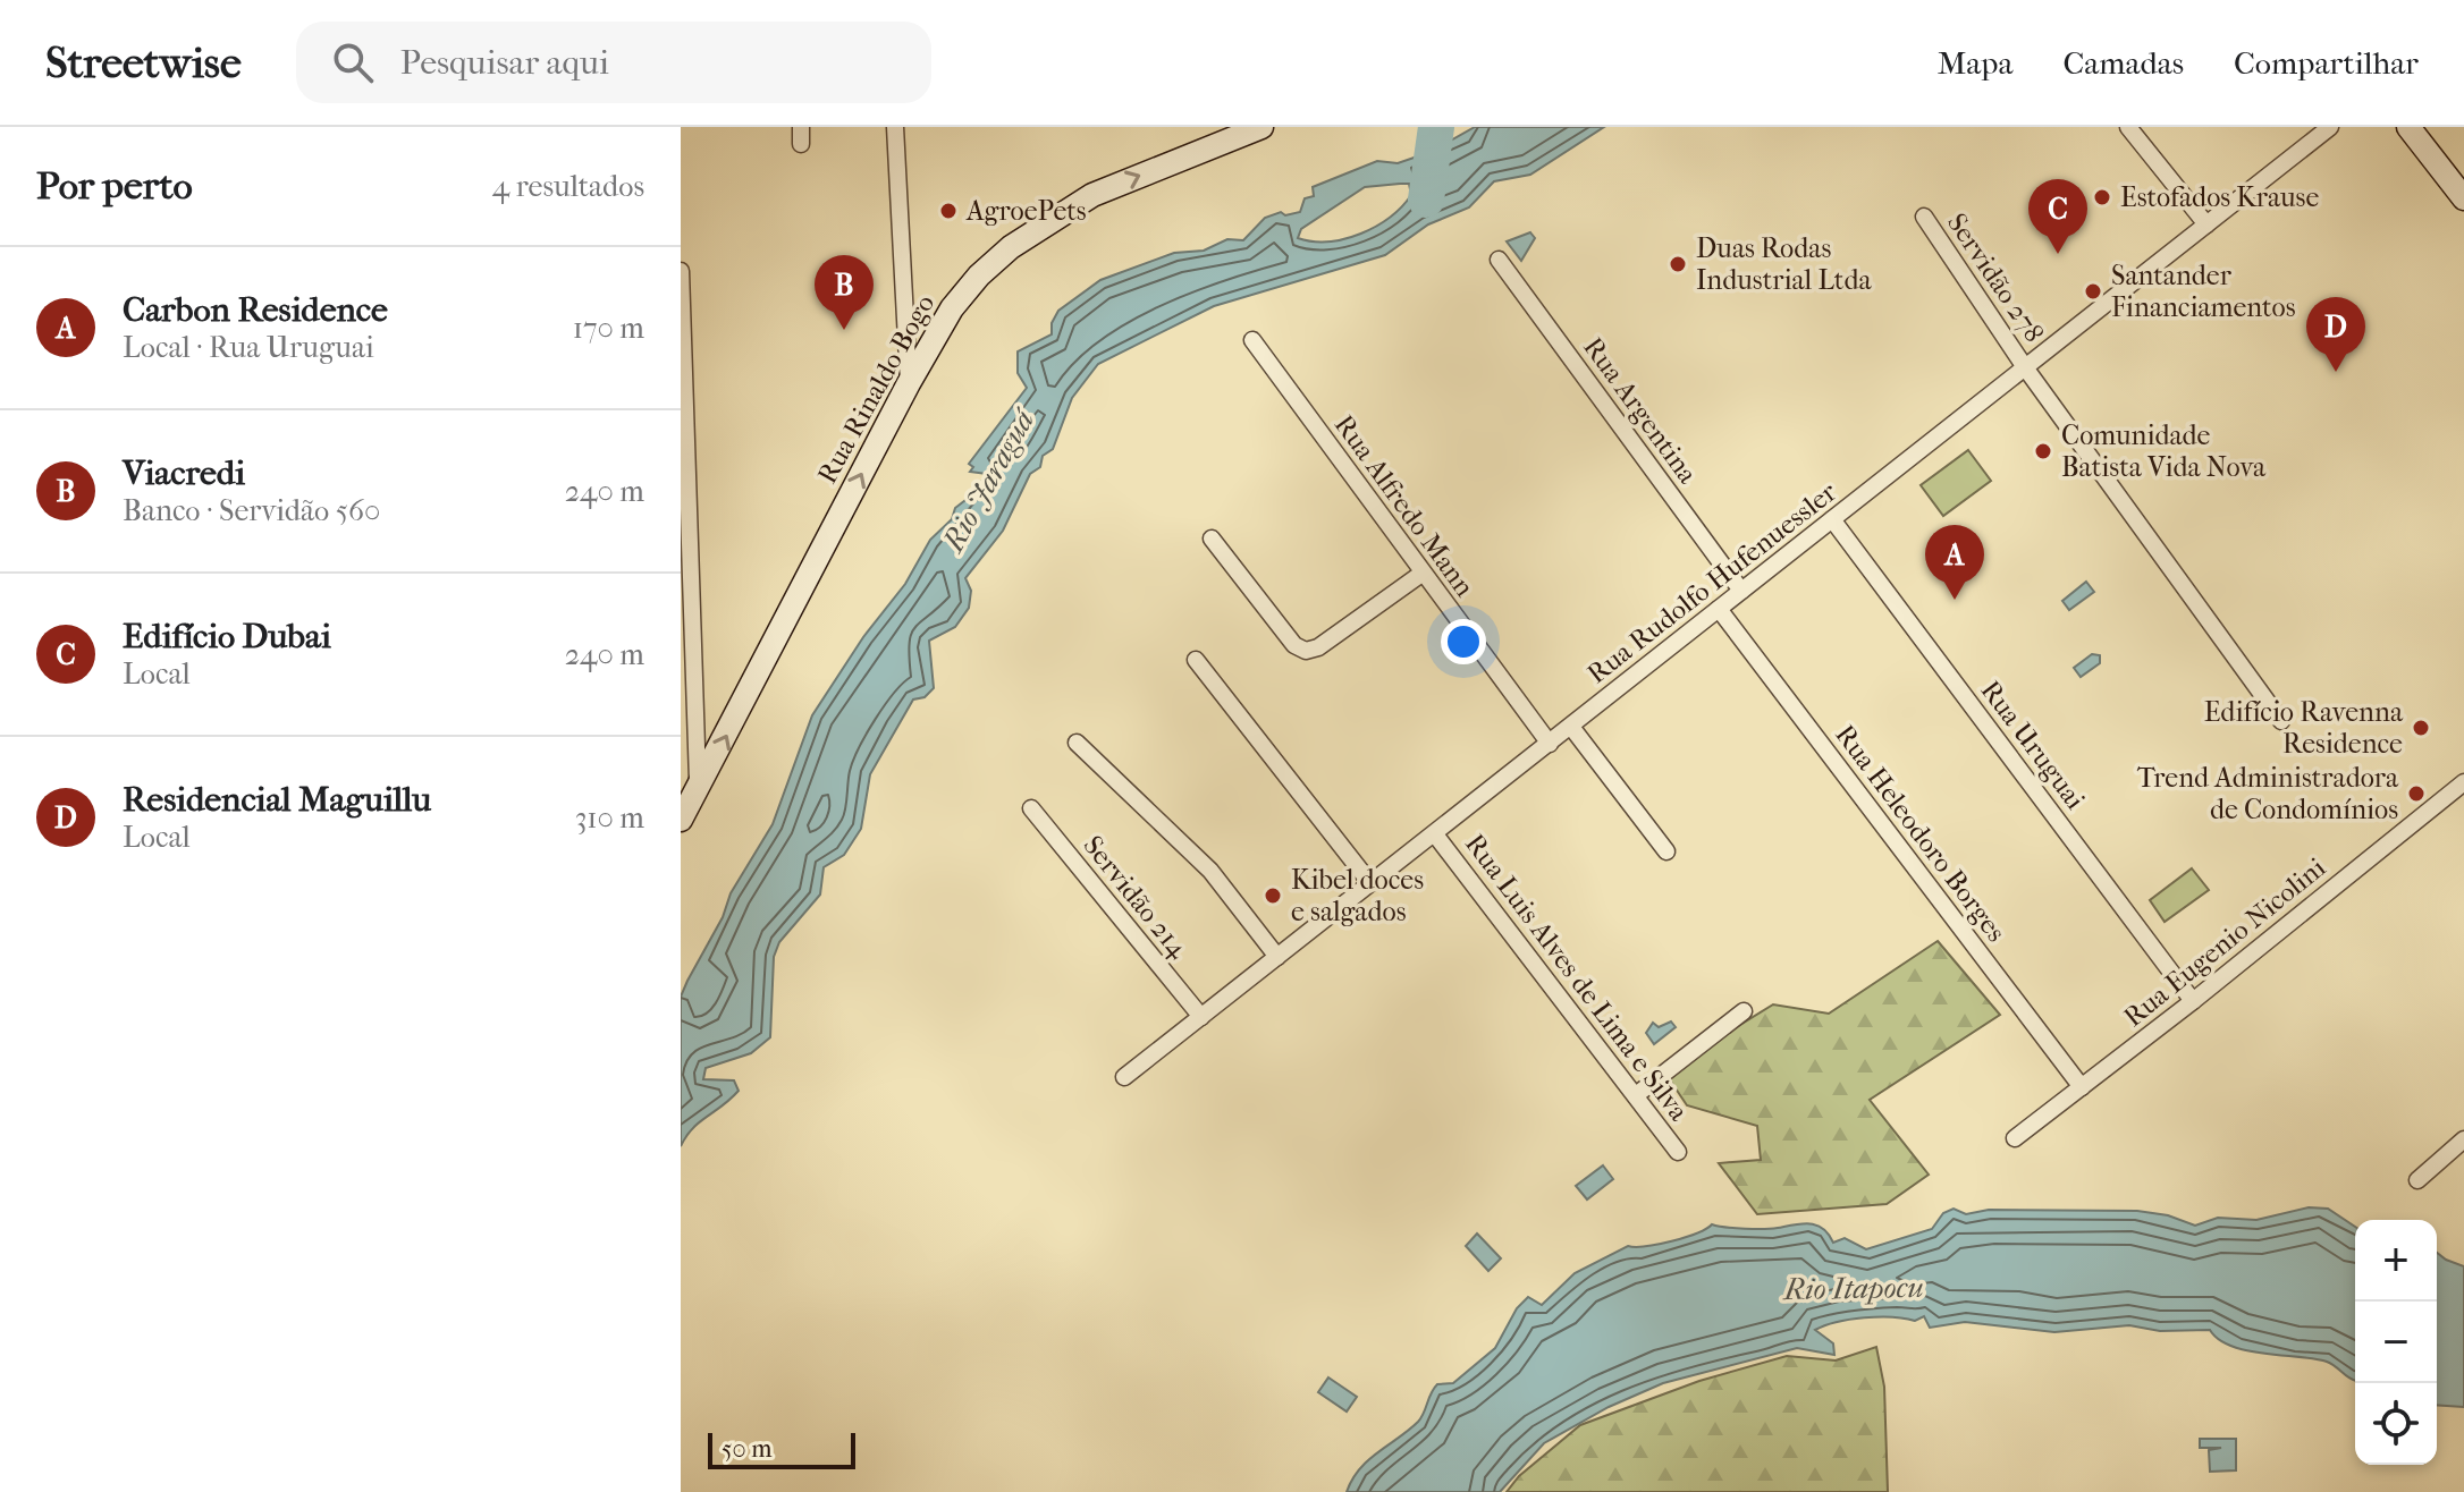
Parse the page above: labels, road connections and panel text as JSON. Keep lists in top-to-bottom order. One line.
{"streets":{"main road":["Rua Rinaldo Bogo"],"street":["Servidão 278","Rua Argentina","Rua Alfredo Mann","Rua Rudolfo Hufenuessler","Rua Uruguai","Rua Heleodoro Borges","Servidão 214","Rua Eugenio Nicolini","Rua Luis Alves de Lima e Silva"]},"crossings":[["Servidão 278","Rua Rudolfo Hufenuessler"],["Rua Argentina","Rua Rudolfo Hufenuessler"],["Rua Alfredo Mann","Rua Rudolfo Hufenuessler"],["Rua Rudolfo Hufenuessler","Rua Uruguai"],["Rua Rudolfo Hufenuessler","Rua Heleodoro Borges"],["Rua Rudolfo Hufenuessler","Servidão 214"],["Rua Rudolfo Hufenuessler","Rua Luis Alves de Lima e Silva"],["Rua Uruguai","Rua Eugenio Nicolini"],["Rua Heleodoro Borges","Rua Eugenio Nicolini"]],"one_way":["Rua Rinaldo Bogo"],"water":["Rio Jaraguá","Rio Itapocu"],"places":["Estofados Krause","AgroePets","Duas Rodas Industrial Ltda","Santander Financiamentos","Comunidade Batista Vida Nova","Edifício Ravenna Residence","Trend Administradora de Condomínios","Kibel doces e salgados"],"scale_bar":"50 m","page":{"header":"Streetwise","search":"Pesquisar aqui","nav":["Mapa","Camadas","Compartilhar"],"heading":["Por perto","4 resultados"],"pins":["C","B","D","A"],"list":[{"mark":"A","name":"Carbon Residence","note":"Local · Rua Uruguai","value":"170 m"},{"mark":"B","name":"Viacredi","note":"Banco · Servidão 560","value":"240 m"},{"mark":"C","name":"Edifício Dubai","note":"Local","value":"240 m"},{"mark":"D","name":"Residencial Maguillu","note":"Local","value":"310 m"}],"map_buttons":["+","−"],"scale":"50 m"}}
